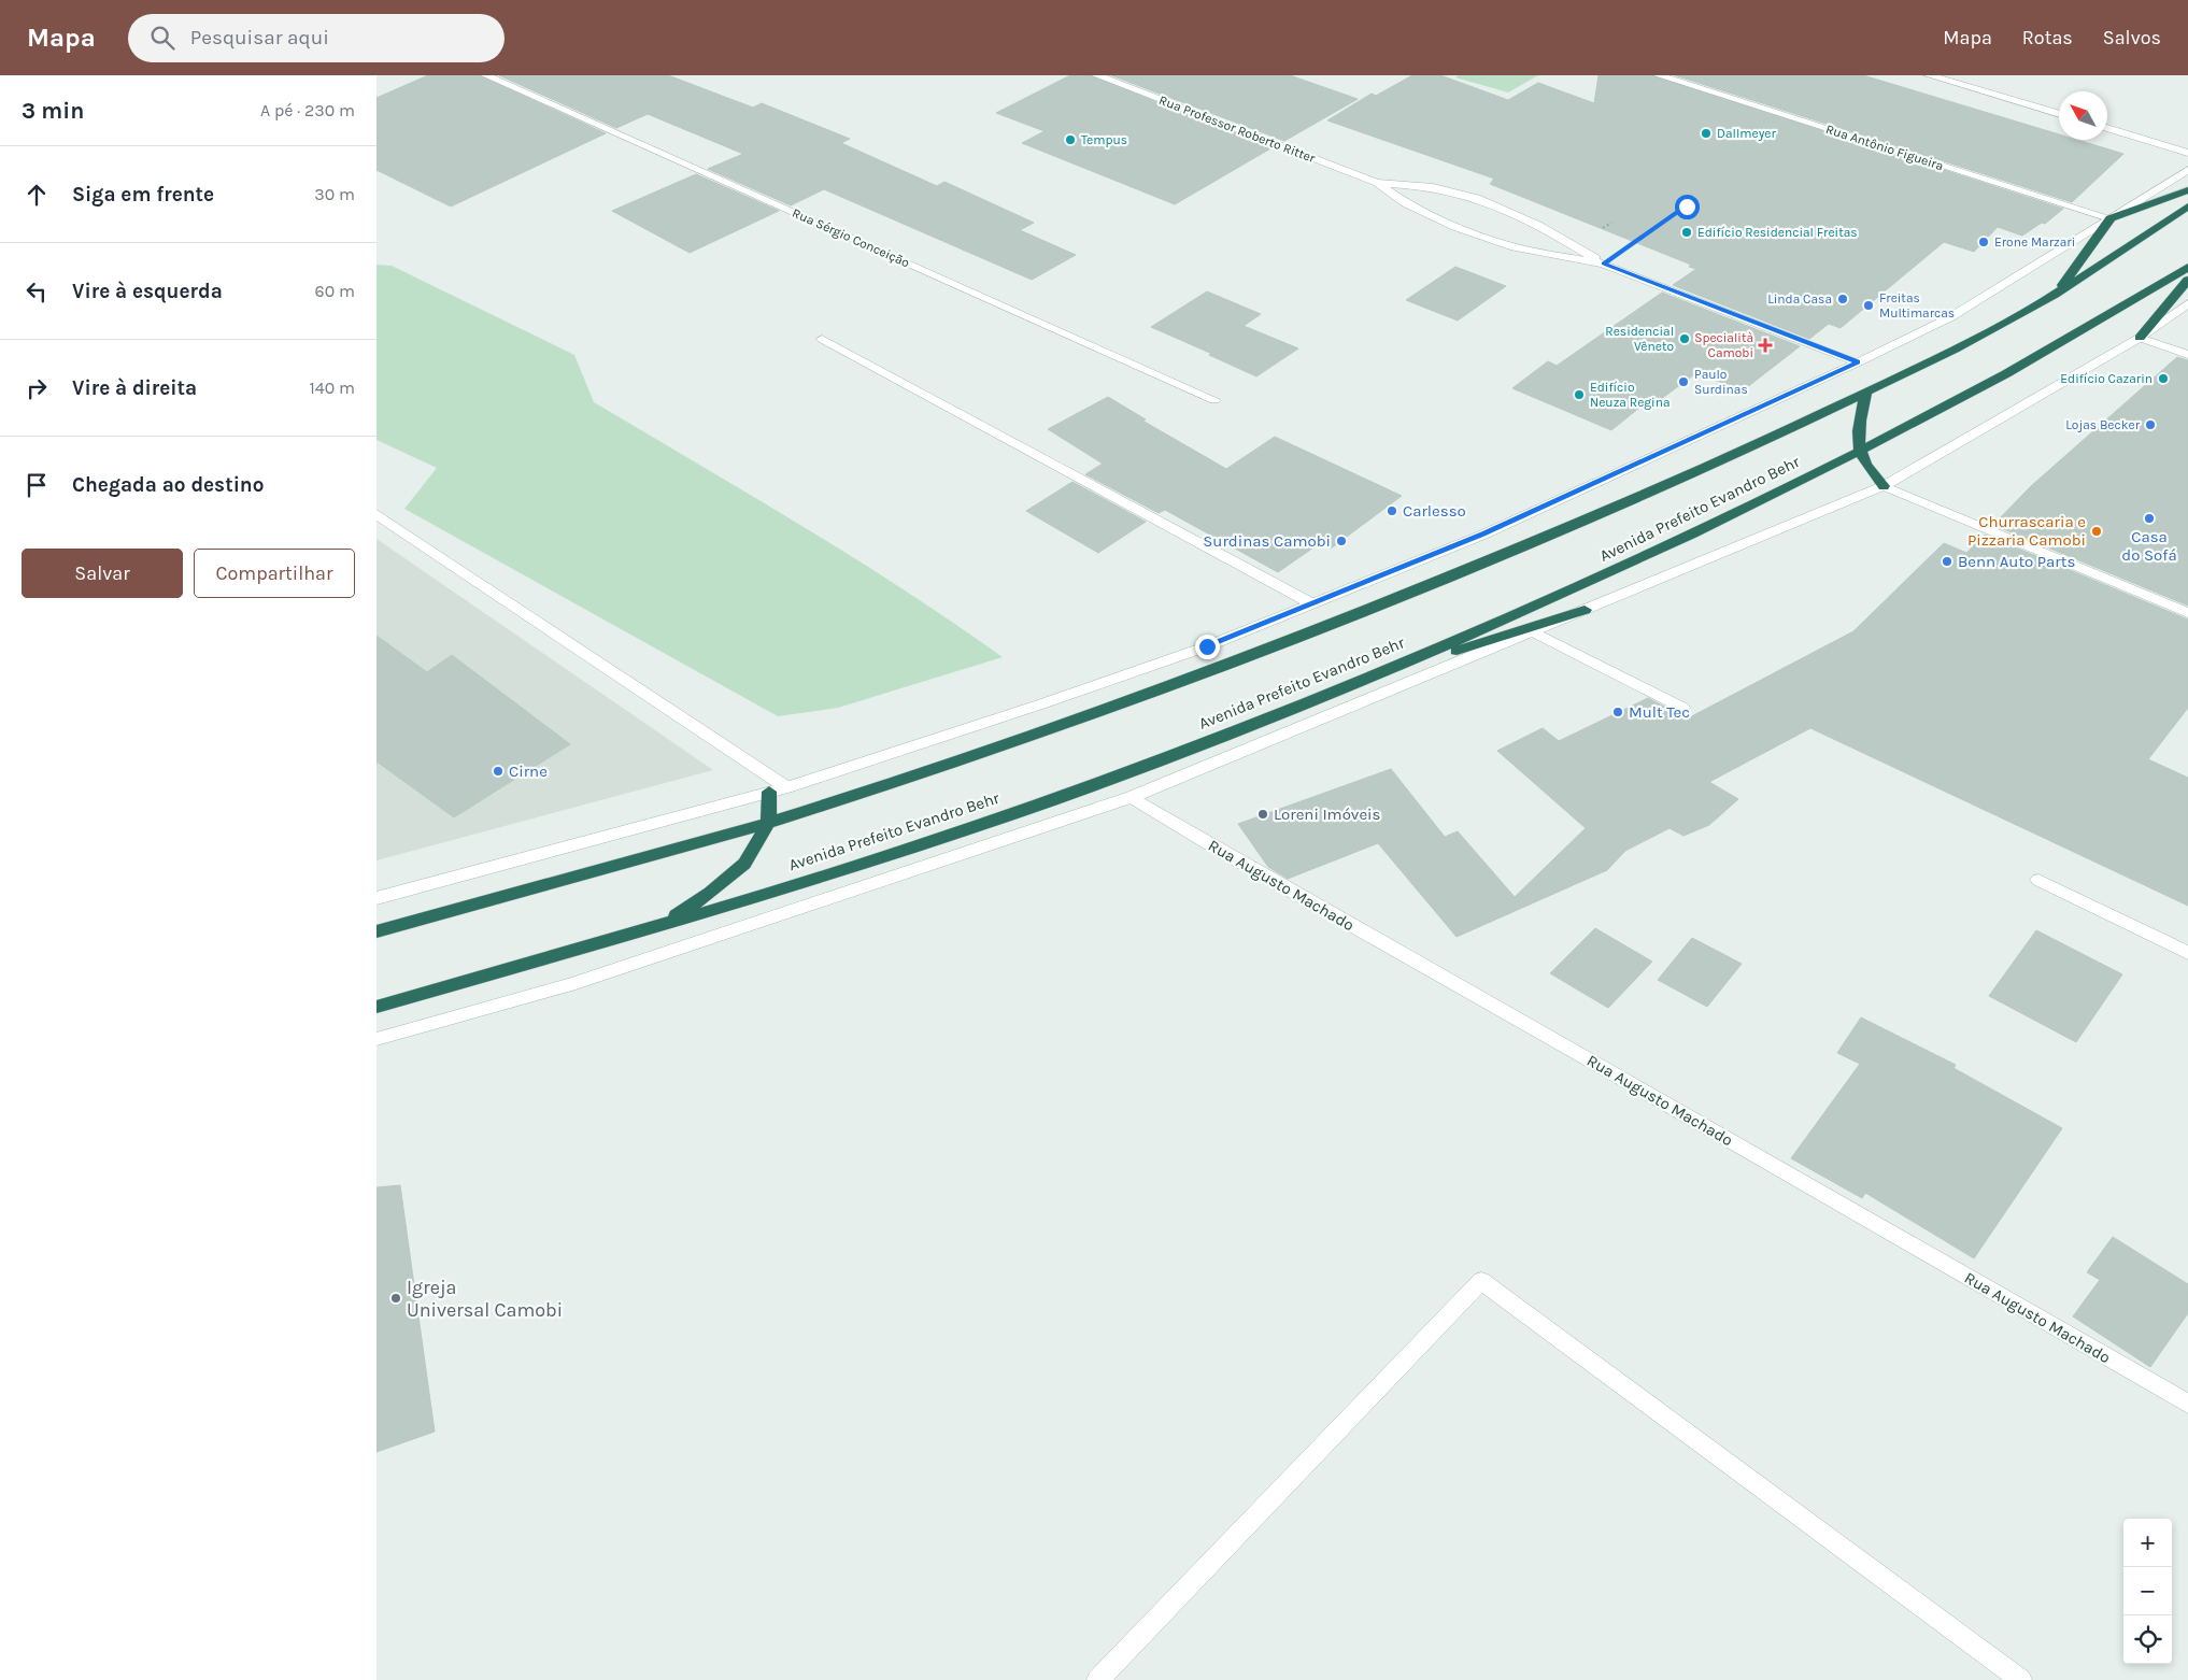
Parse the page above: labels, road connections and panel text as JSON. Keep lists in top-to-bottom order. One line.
{"streets":{"highway":["Avenida Prefeito Evandro Behr"],"main road":["Rua Professor Roberto Ritter","Rua Antônio Figueira","Rua Sérgio Conceição","Rua Augusto Machado"]},"places":{"other":["Dallmeyer","Tempus","Edifício Residencial Freitas","Erone Marzari","Linda Casa","Freitas Multimarcas","Residencial Vêneto","Edifício Cazarin","Paulo Surdinas","Edifício Neuza Regina","Lojas Becker","Carlesso","Casa do Sofá","Churrascaria e Pizzaria Camobi","Surdinas Camobi","Benn Auto Parts","Mult Tec","Cirne","Loreni Imóveis","Igreja Universal Camobi"],"health":["Specialità Camobi"]},"north":"top left","page":{"header":"Mapa","search":"Pesquisar aqui","nav":["Mapa","Rotas","Salvos"],"heading":["3 min","A pé · 230 m"],"list":[["Siga em frente","30 m"],["Vire à esquerda","60 m"],["Vire à direita","140 m"],"Chegada ao destino"],"buttons":["Salvar","Compartilhar"],"map_buttons":["+","−"]}}
